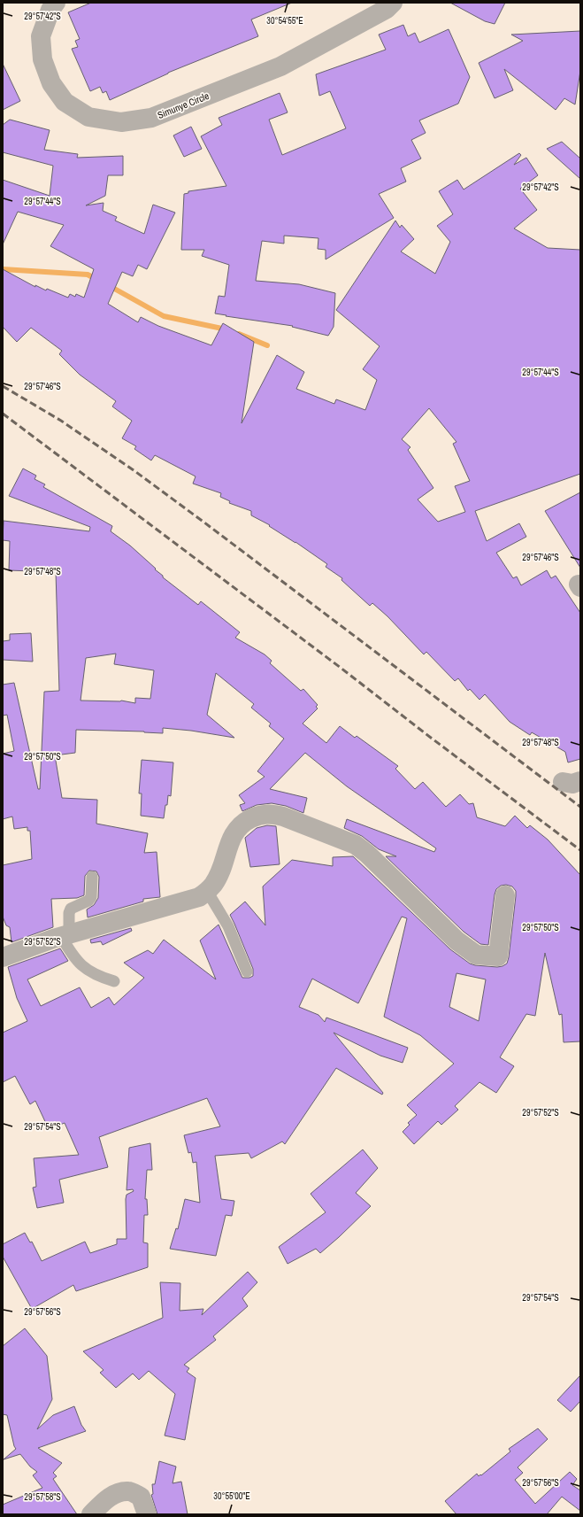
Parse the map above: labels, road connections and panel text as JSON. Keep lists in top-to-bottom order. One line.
{"streets":{"street":["Simunye Circle"]},"coordinates":["29°57'42\"S","30°54'55\"E","29°57'44\"S","29°57'46\"S","29°57'48\"S","29°57'50\"S","29°57'52\"S","29°57'54\"S","29°57'56\"S","30°55'00\"E","29°57'58\"S"]}
